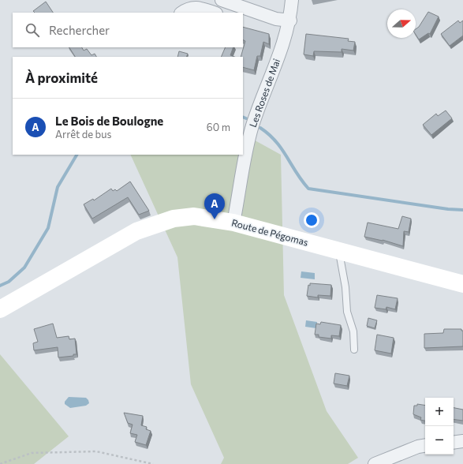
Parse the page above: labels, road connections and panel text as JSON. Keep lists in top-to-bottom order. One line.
{"streets":{"main road":["Route de Pégomas"],"street":["Les Roses de Mai"]},"crossings":[["Les Roses de Mai","Route de Pégomas"]],"north":"right","page":{"search":"Rechercher","heading":"À proximité","list":[{"mark":"A","name":"Le Bois de Boulogne","note":"Arrêt de bus","value":"60 m"}],"pins":"A","map_buttons":["+","−"]}}
